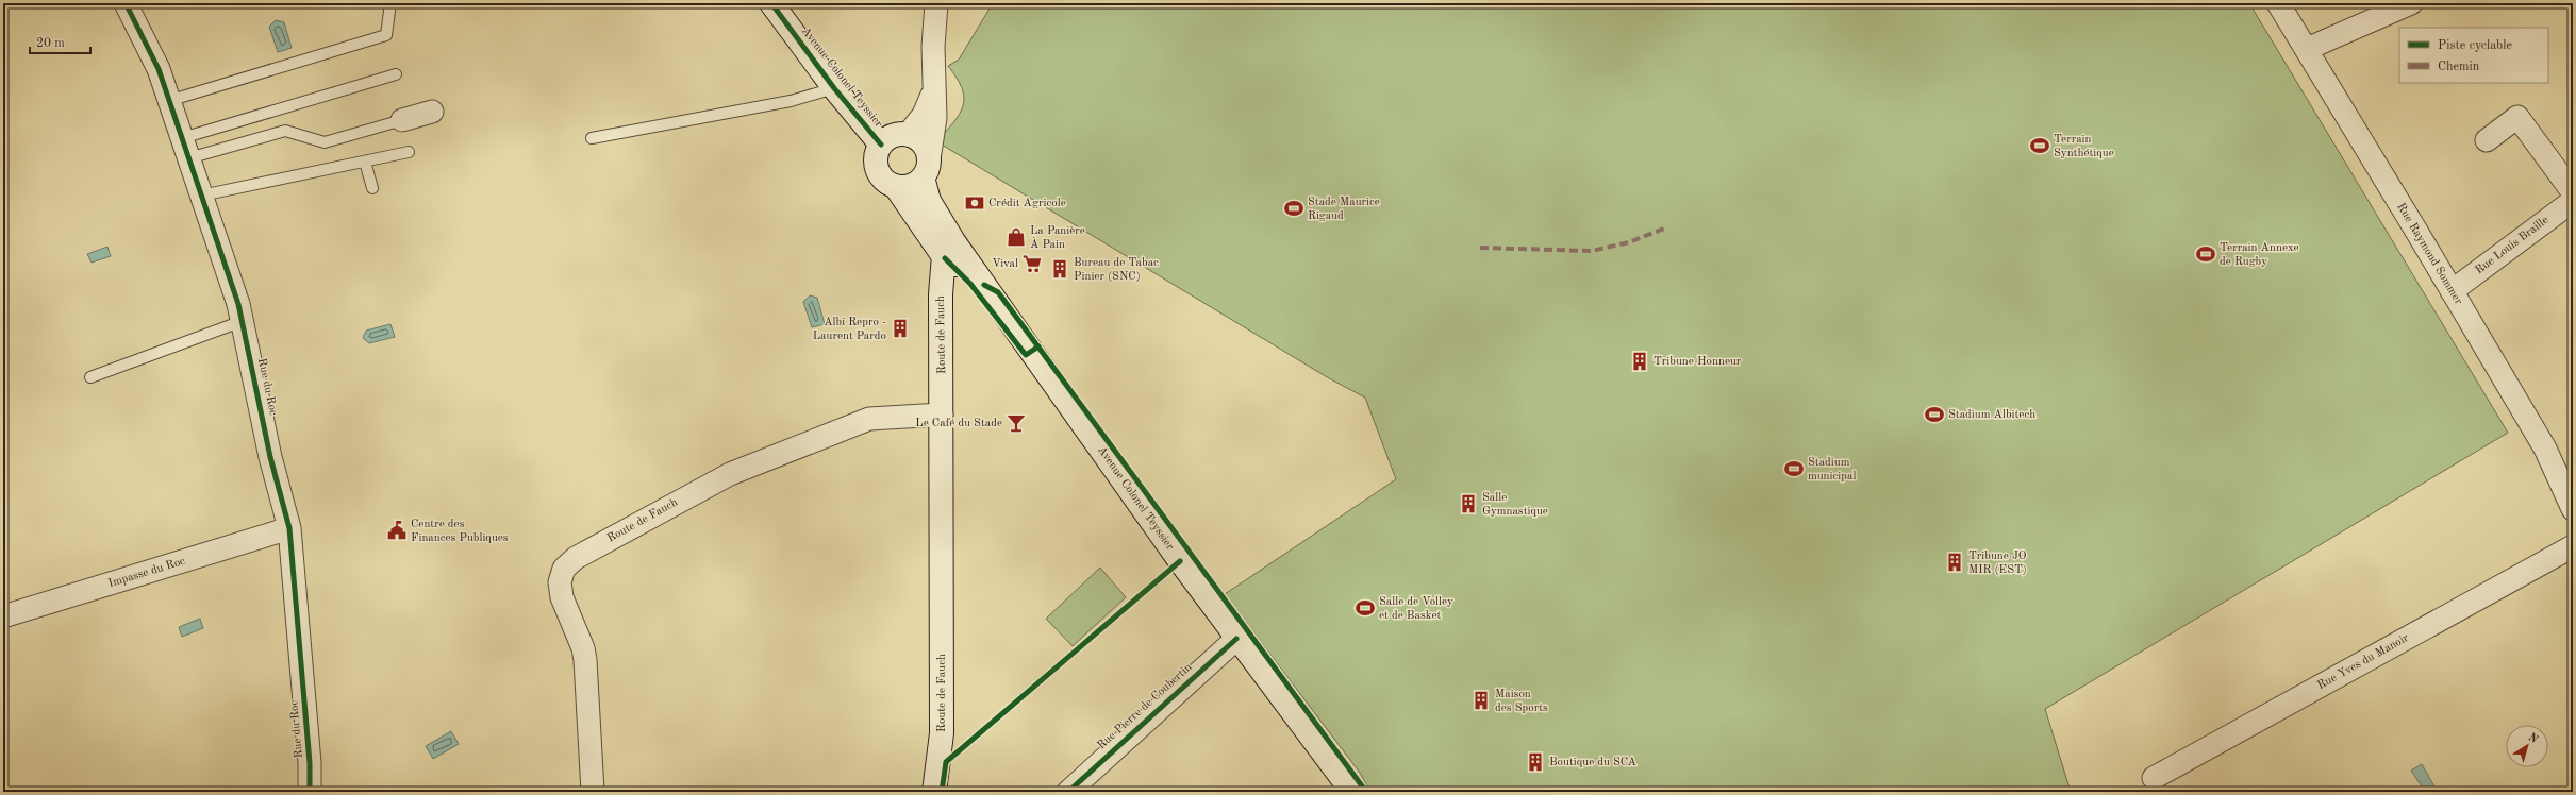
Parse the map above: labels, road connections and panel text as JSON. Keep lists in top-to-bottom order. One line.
{"streets":{"main road":["Avenue Colonel Teyssier","Route de Fauch"],"street":["Rue Louis Braille","Rue Raymond Sommer","Rue du Roc","Impasse du Roc","Rue Yves du Manoir","Rue Pierre de Coubertin"]},"crossings":[["Avenue Colonel Teyssier","Route de Fauch"],["Avenue Colonel Teyssier","Rue Pierre de Coubertin"],["Rue Louis Braille","Rue Raymond Sommer"],["Rue du Roc","Impasse du Roc"]],"places":{"sports":["Terrain Synthétique","Stade Maurice Rigaud","Terrain Annexe de Rugby","Stadium Albitech","Stadium municipal","Salle de Volley et de Basket"],"bank":["Crédit Agricole"],"shop":["La Panière À Pain"],"supermarket":["Vival"],"building":["Bureau de Tabac Pinier (SNC)","Albi Repro - Laurent Pardo","Tribune Honneur","Salle Gymnastique","Tribune JO MIR (EST)","Maison des Sports","Boutique du SCA"],"bar":["Le Café du Stade"],"public building":["Centre des Finances Publiques"]},"legend":["Piste cyclable","Chemin"],"scale_bar":"20 m","north":"top right"}
